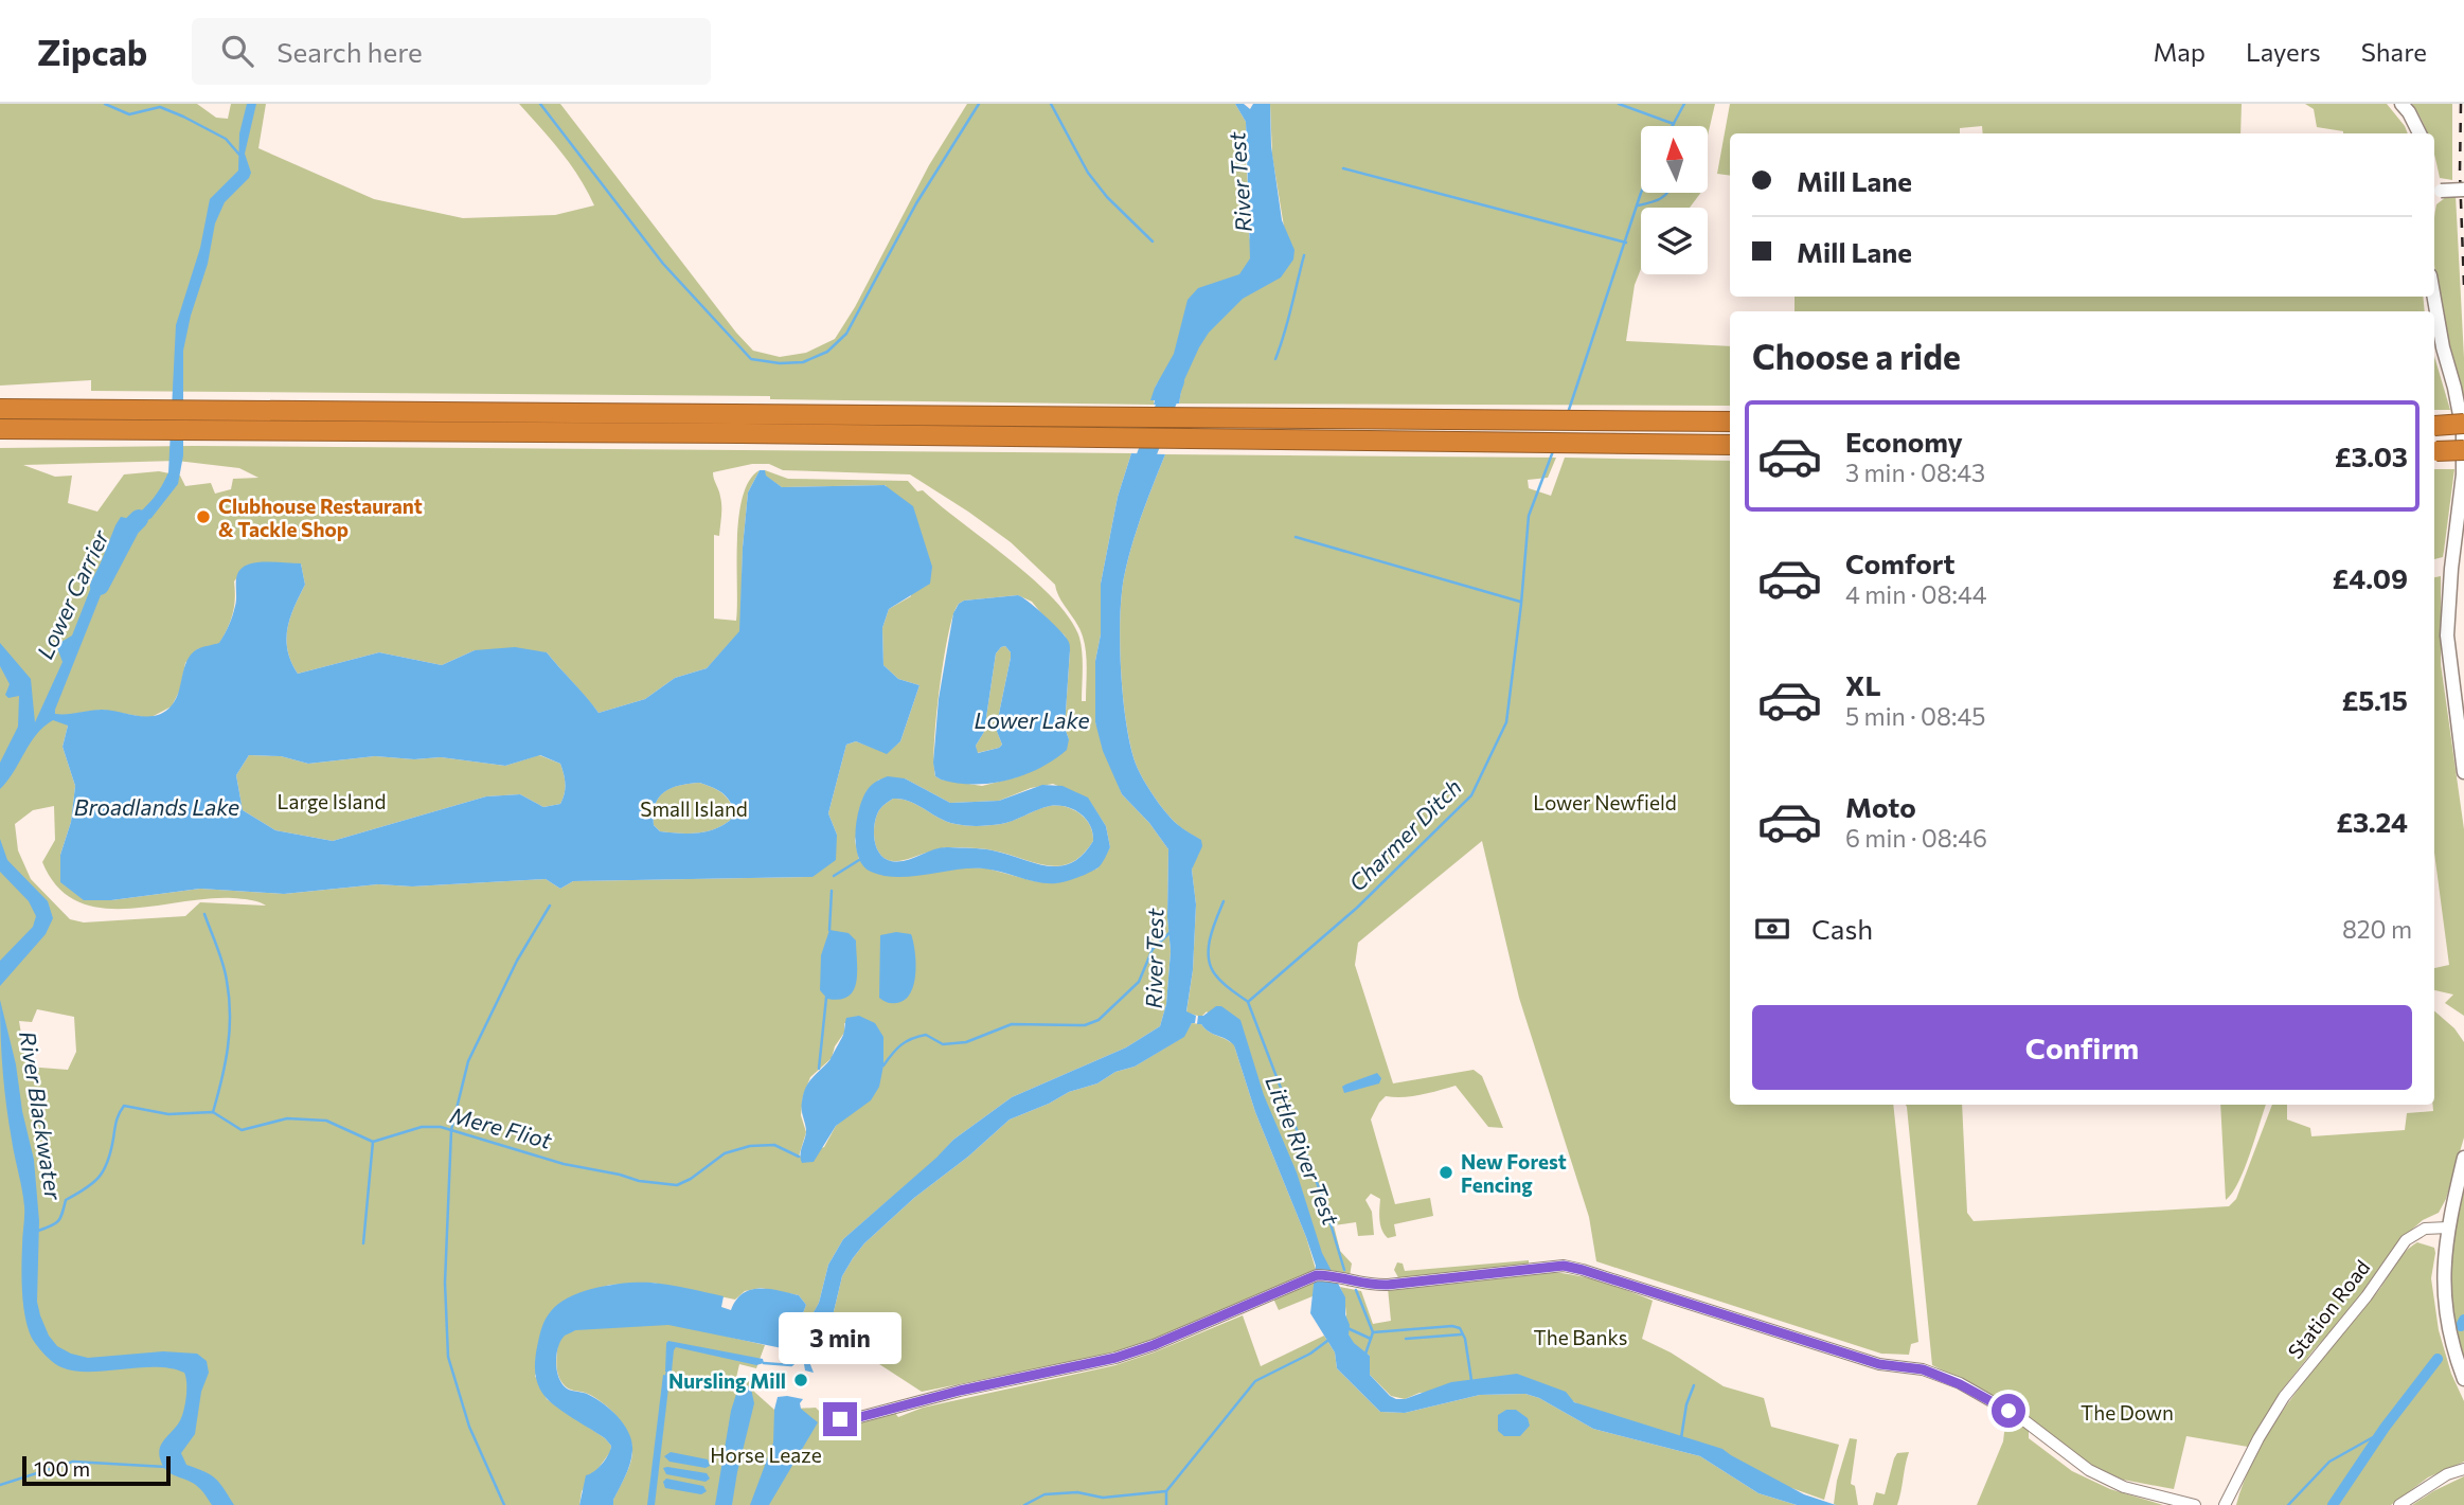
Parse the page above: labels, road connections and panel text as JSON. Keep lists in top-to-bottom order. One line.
{"streets":{"street":["Station Road"]},"water":["River Test","Lower Carrier","Lower Lake","Broadlands Lake","Charmer Ditch","River Blackwater","Mere Fliot","Little River Test"],"parks":["Large Island","Lower Newfield","Small Island","The Banks","The Down","Horse Leaze"],"places":["Clubhouse Restaurant & Tackle Shop","New Forest Fencing","Nursling Mill"],"scale_bar":"100 m","north":"top","page":{"header":"Zipcab","search":"Search here","nav":["Map","Layers","Share"],"banner":["Mill Lane","Mill Lane"],"heading":"Choose a ride","list":[{"name":"Economy","note":"3 min · 08:43","value":"£3.03"},{"name":"Comfort","note":"4 min · 08:44","value":"£4.09"},{"name":"XL","note":"5 min · 08:45","value":"£5.15"},{"name":"Moto","note":"6 min · 08:46","value":"£3.24"}],"pay":["Cash","820 m"],"buttons":"Confirm","bubble":"3 min","scale":"100 m"}}
